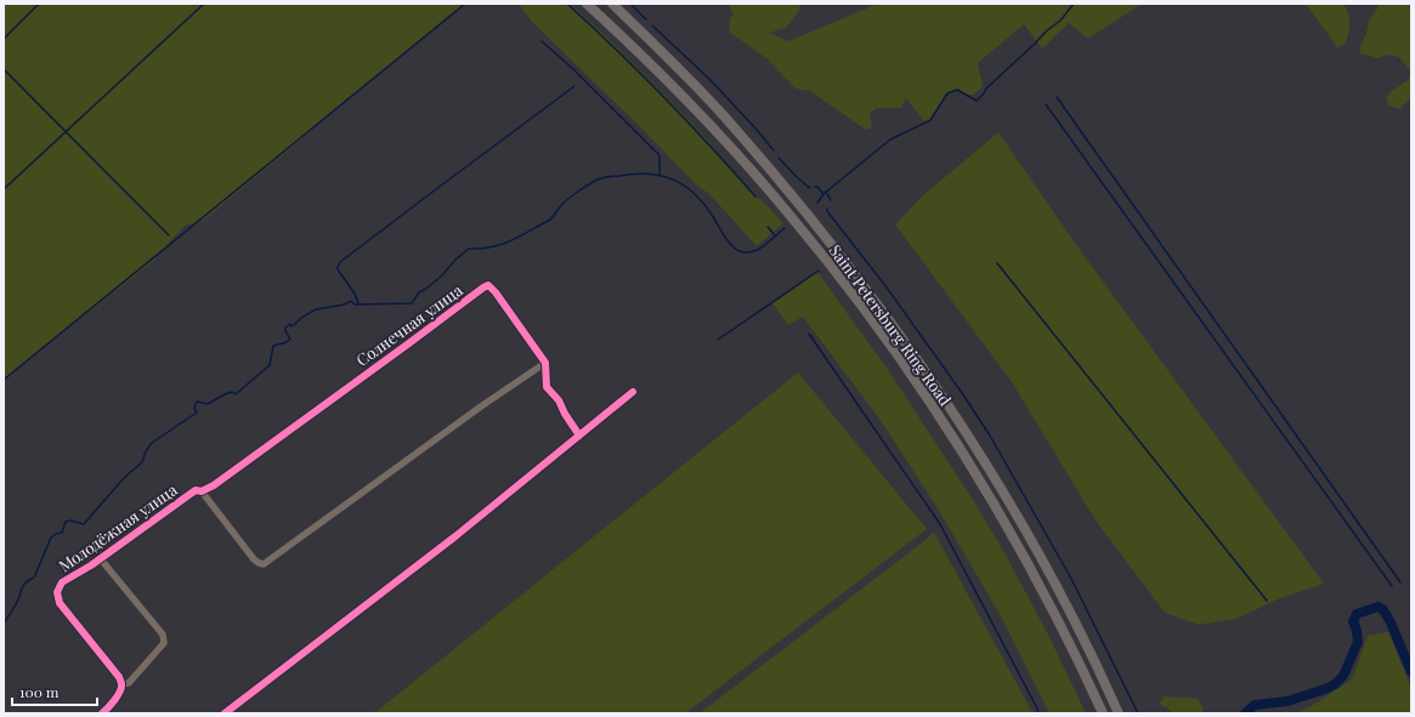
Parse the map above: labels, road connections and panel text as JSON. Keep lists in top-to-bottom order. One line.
{"streets":{"highway":["Saint Petersburg Ring Road"],"street":["Солнечная улица","Молодёжная улица"]},"crossings":[["Солнечная улица","Молодёжная улица"]],"scale_bar":"100 m"}
